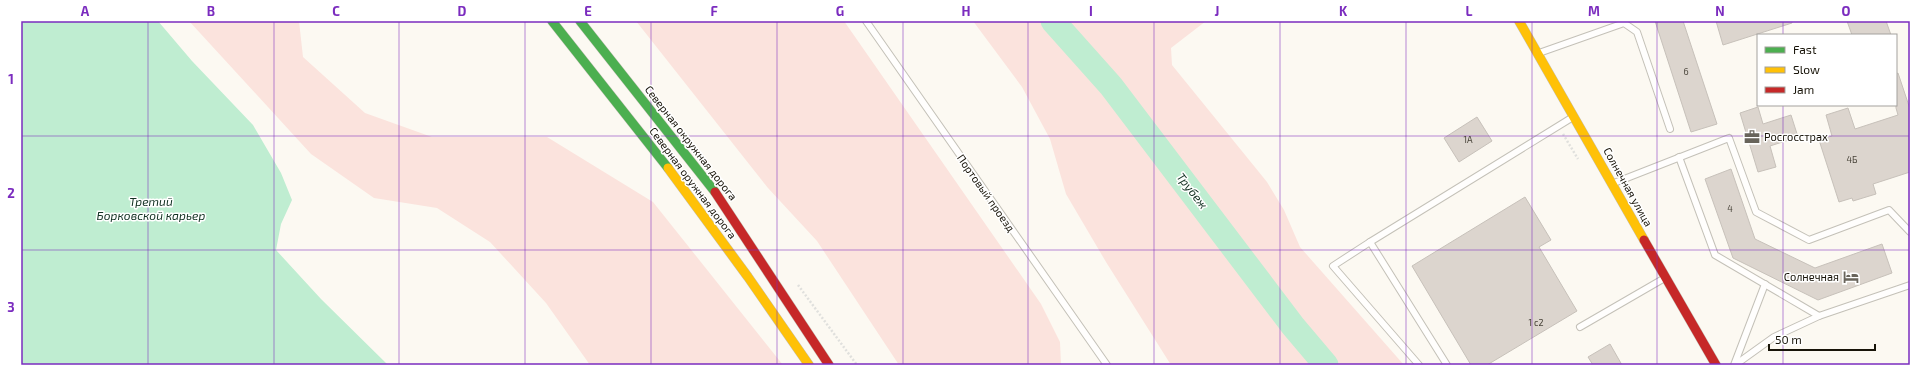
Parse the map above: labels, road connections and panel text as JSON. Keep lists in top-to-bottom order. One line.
{"streets":{"main road":["Северная окружная дорога","Северная оружная дорога","Солнечная улица"],"lane":["Портовый проезд"]},"water":["Трубеж","Третий Борковской карьер"],"places":{"office":["Росгосстрах"],"hotel":["Солнечная"]},"house_numbers":["6","1А","4Б","4","1 с2"],"legend":["Fast","Slow","Jam"],"scale_bar":"50 m","grid":{"columns":["A","B","C","D","E","F","G","H","I","J","K","L","M","N","O"],"rows":["1","2","3"]}}
